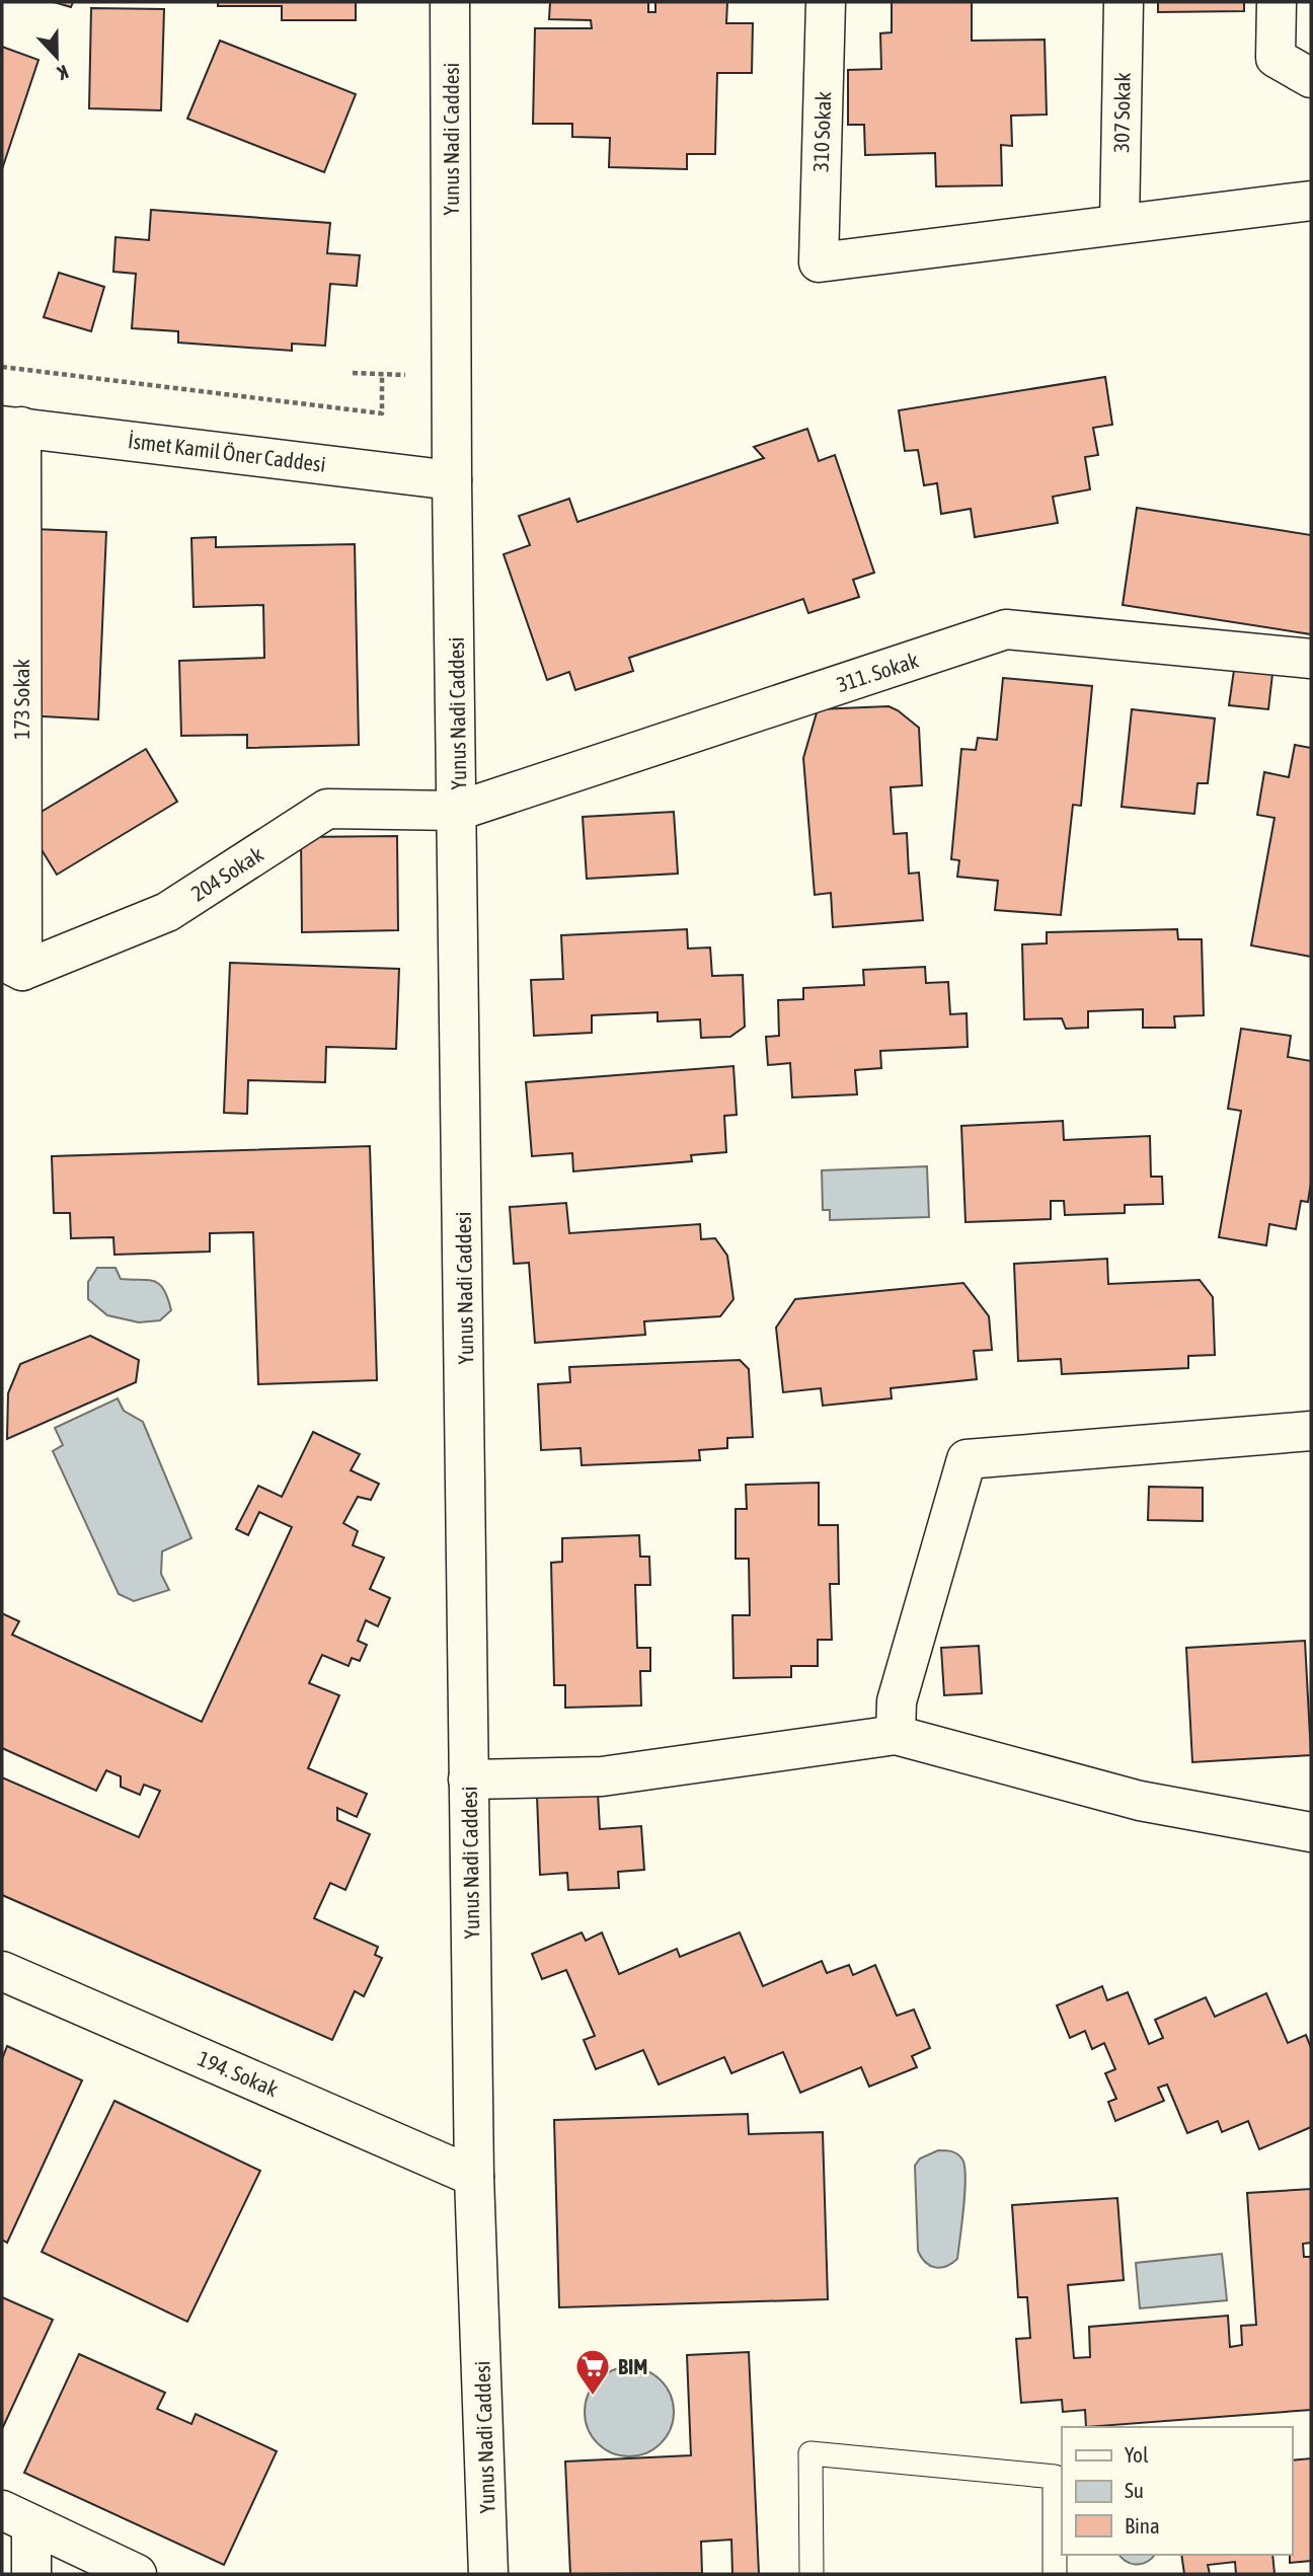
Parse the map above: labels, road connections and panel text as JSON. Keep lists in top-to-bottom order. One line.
{"streets":{"street":["307 Sokak","310 Sokak","Yunus Nadi Caddesi","İsmet Kamil Öner Caddesi","311. Sokak","173 Sokak","204 Sokak","194. Sokak"]},"crossings":[["307 Sokak","310 Sokak"],["Yunus Nadi Caddesi","İsmet Kamil Öner Caddesi"],["Yunus Nadi Caddesi","311. Sokak"],["Yunus Nadi Caddesi","204 Sokak"],["Yunus Nadi Caddesi","194. Sokak"],["İsmet Kamil Öner Caddesi","173 Sokak"],["311. Sokak","204 Sokak"],["173 Sokak","204 Sokak"]],"places":{"supermarket":["BIM"]},"legend":["Yol","Su","Bina"],"north":"bottom"}
